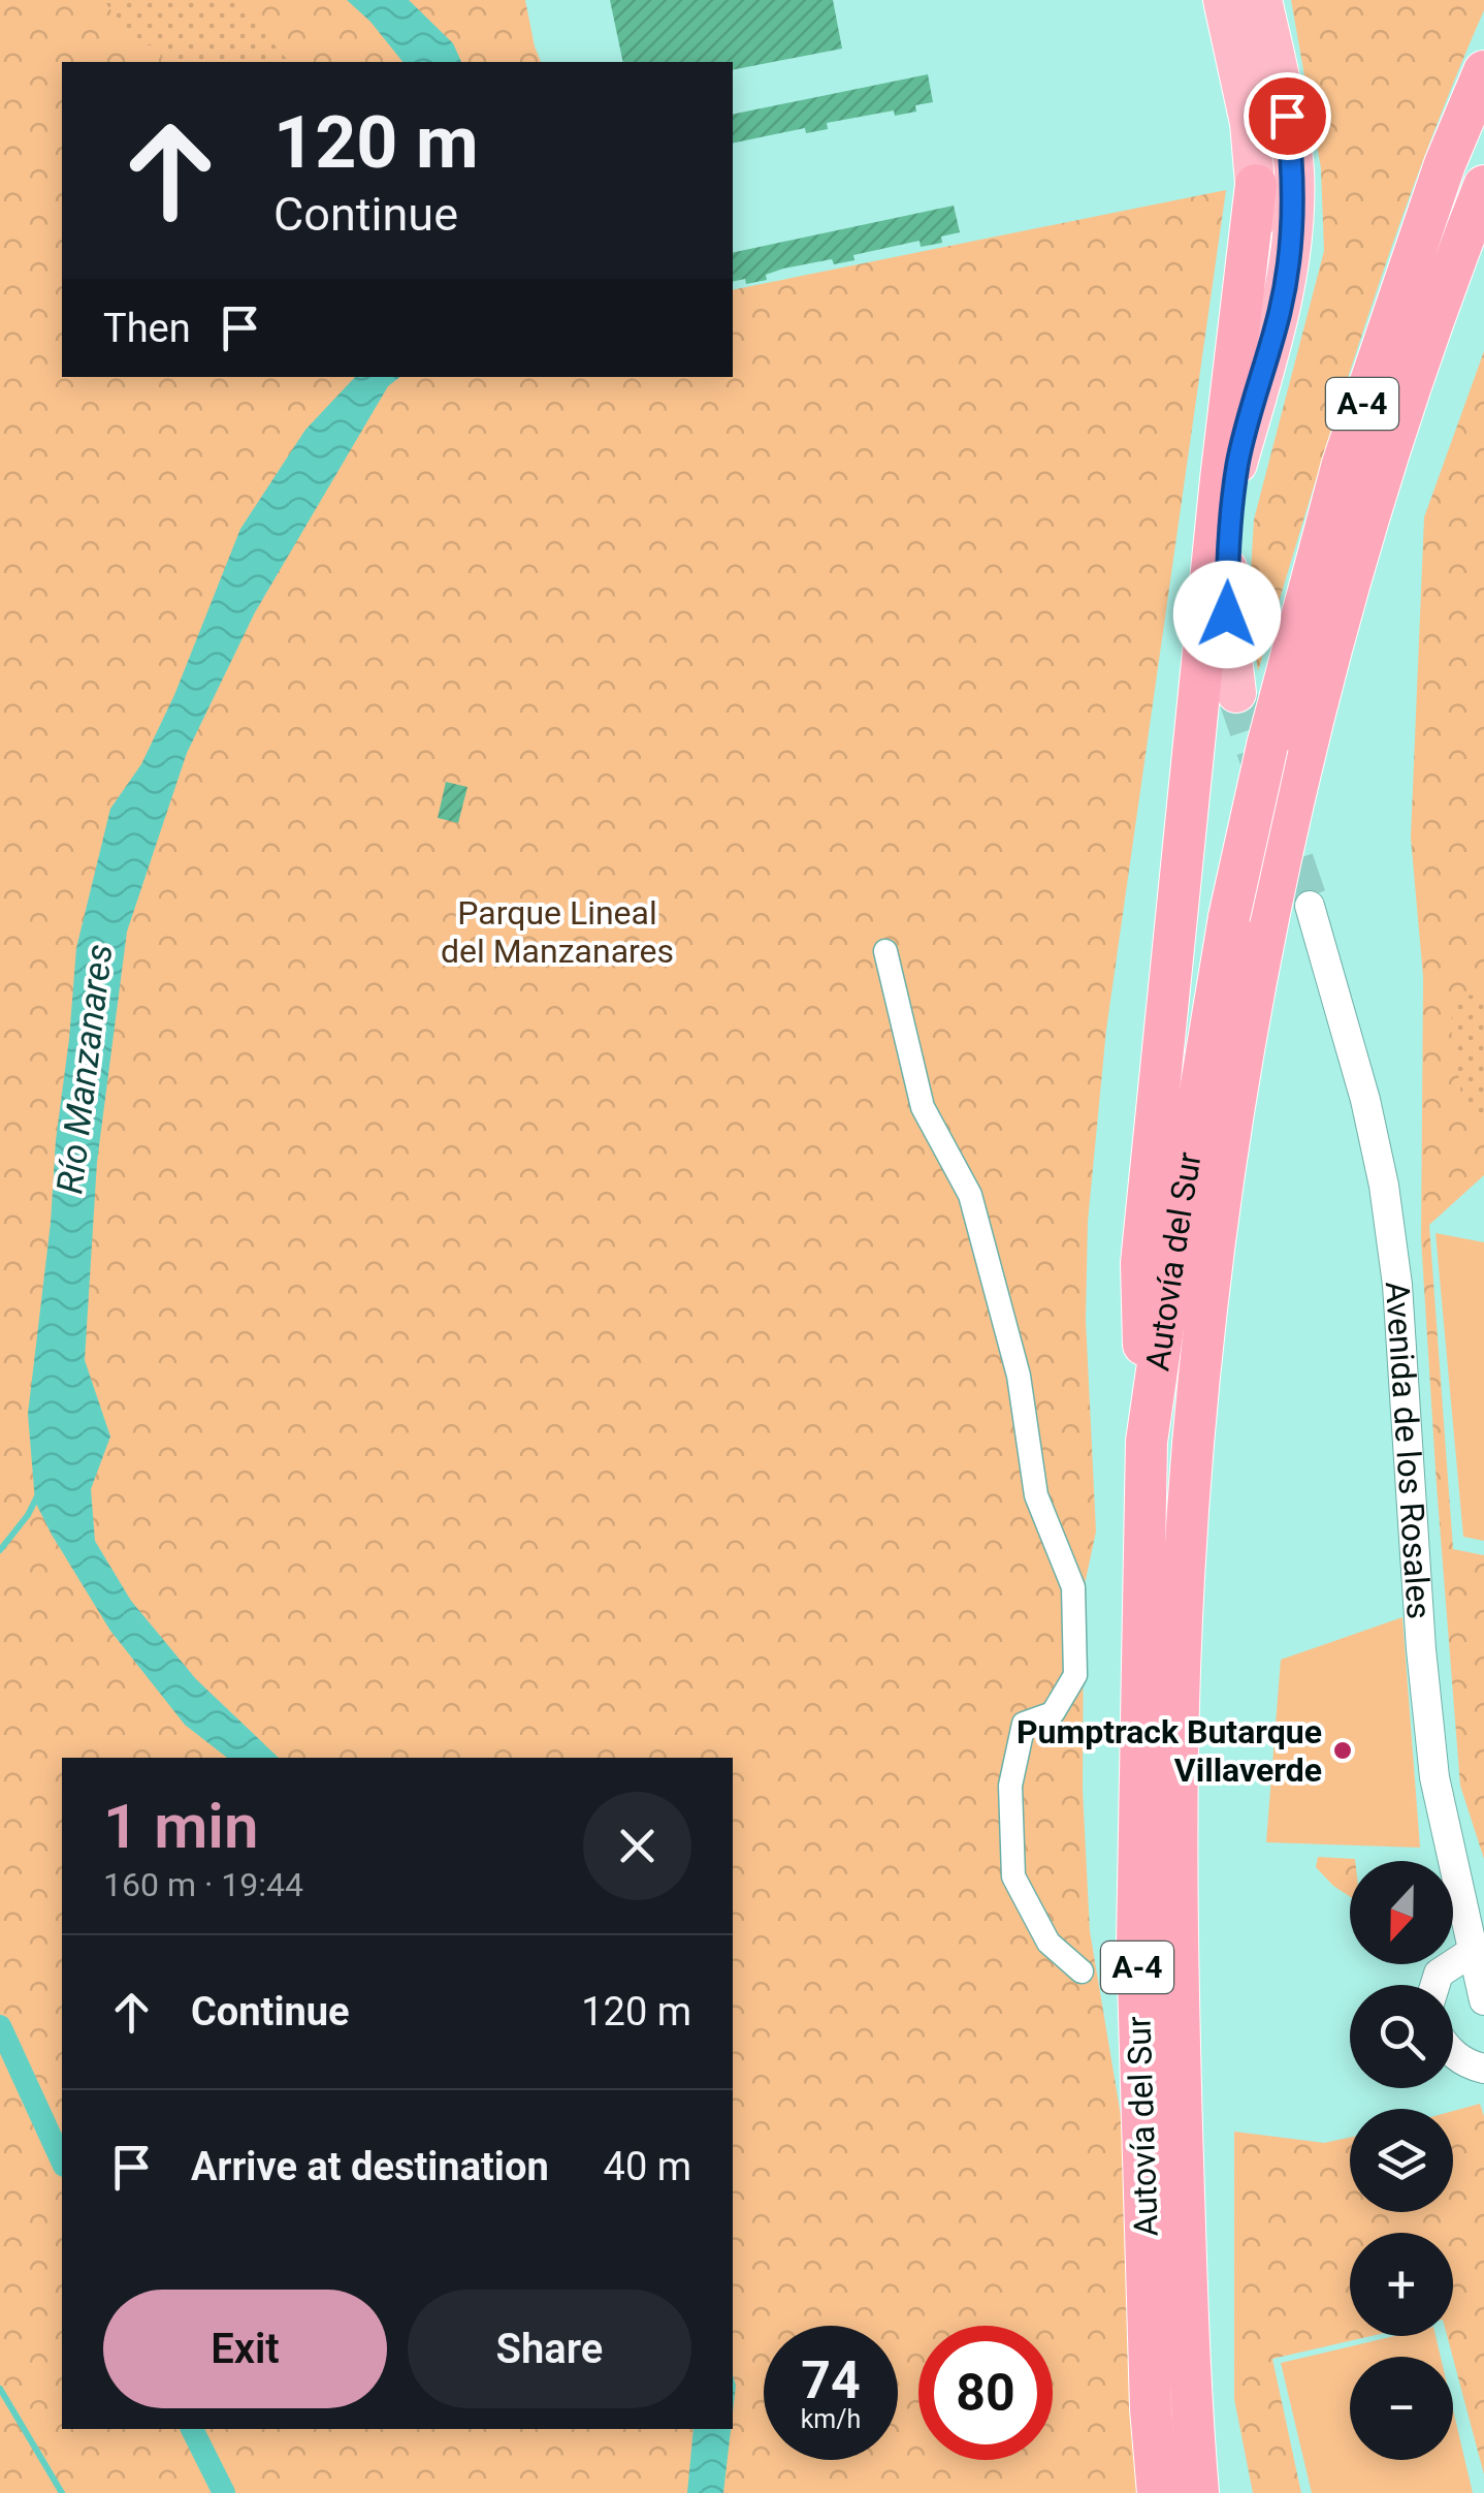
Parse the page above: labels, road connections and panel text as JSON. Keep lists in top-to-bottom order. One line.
{"streets":{"highway":["A-4","Autovía del Sur"],"street":["Avenida de los Rosales"]},"water":["Río Manzanares"],"parks":["Parque Lineal del Manzanares"],"places":["Pumptrack Butarque Villaverde"],"north":"bottom","page":{"turn":["120 m","Continue"],"then":"Then","heading":["1 min","160 m · 19:44"],"map_buttons":["+","−"],"list":[{"name":"Continue","value":"120 m"},{"name":"Arrive at destination","value":"40 m"}],"buttons":["Exit","Share"],"speed":"74 km/h","limit":"80"}}
